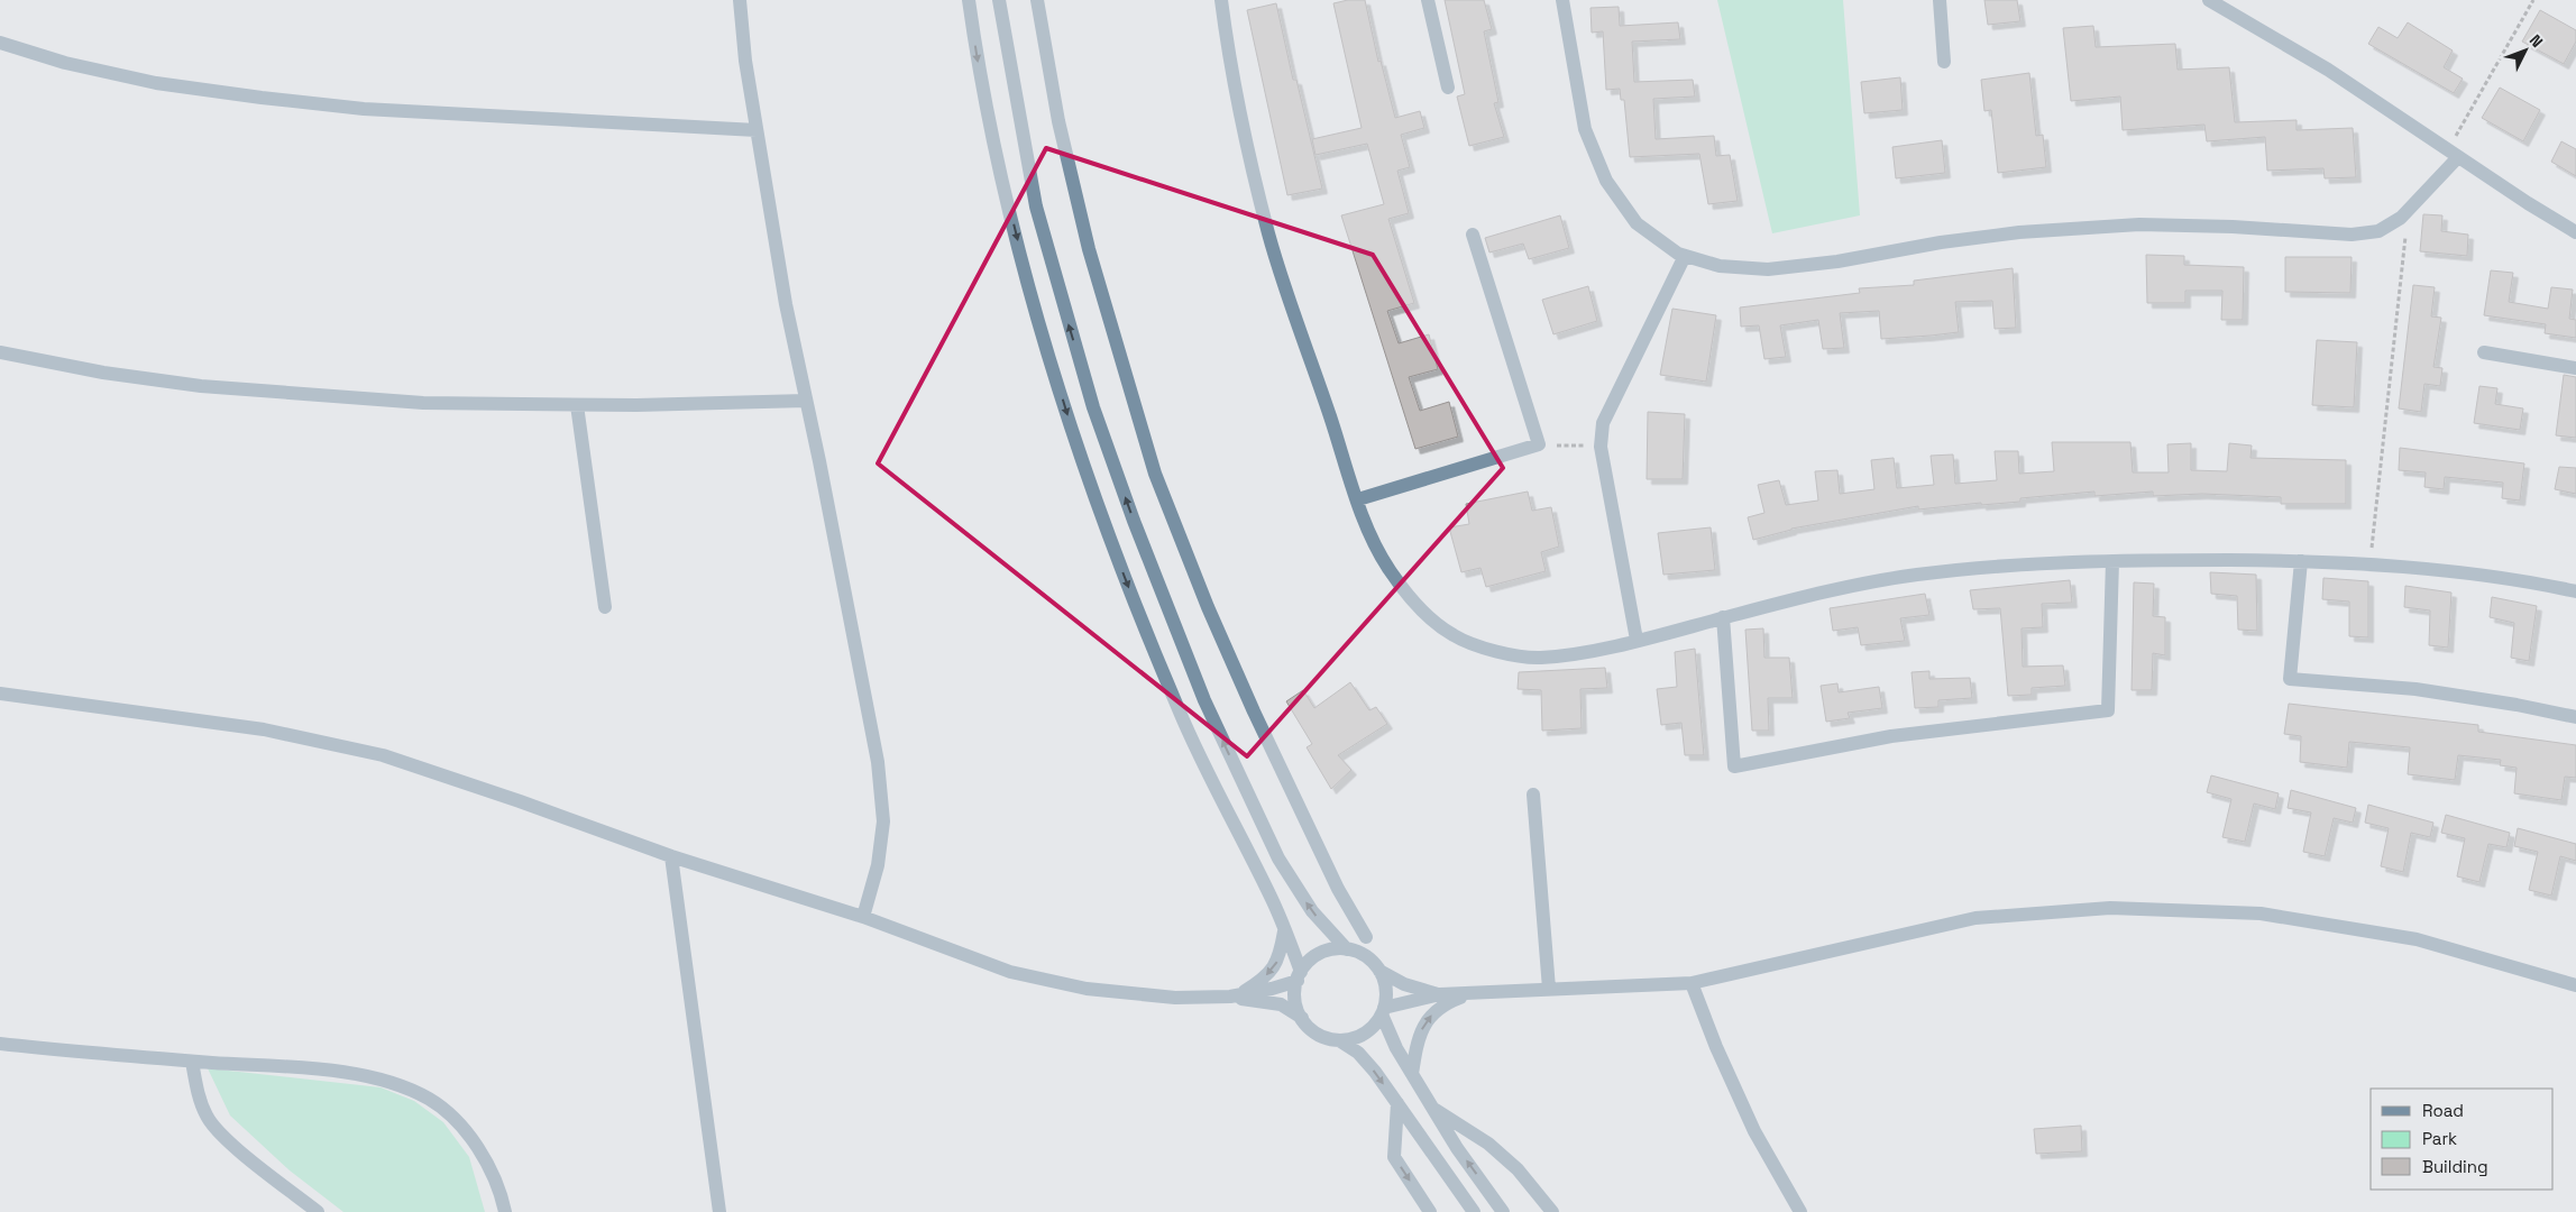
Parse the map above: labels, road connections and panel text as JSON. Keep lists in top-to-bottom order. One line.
{"legend":["Road","Park","Building"],"north":"top right"}
